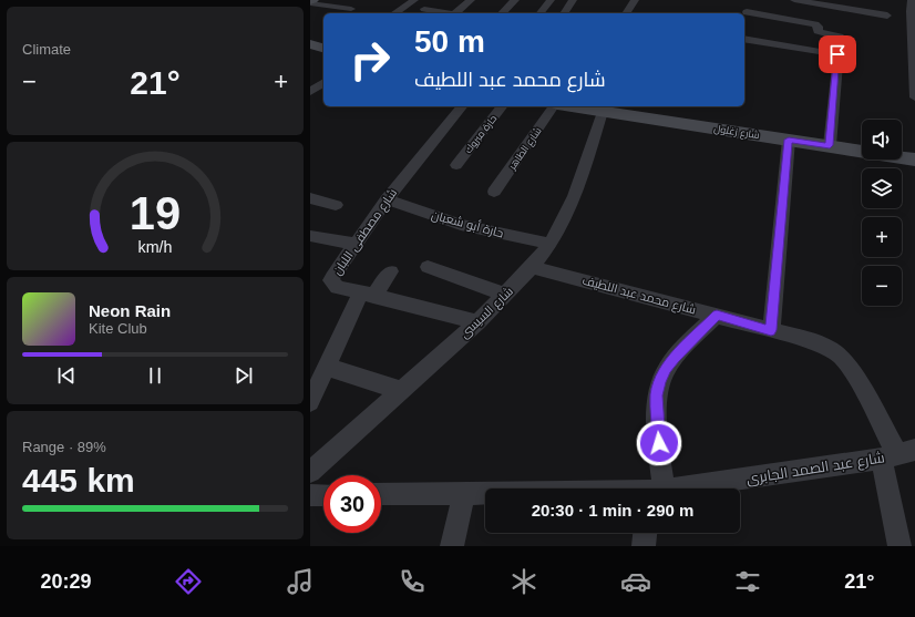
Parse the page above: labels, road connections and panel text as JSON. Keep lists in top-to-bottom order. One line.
{"streets":{"street":["شارع زغلول","حارة مبروك","شارع الطاهر","حارة أبو شعبان","شارع مصطفى اللبان","شارع محمد عبد اللطيف","شارع السيسى","شارع عبد الصمد الجابرى"]},"crossings":[["شارع زغلول","شارع السيسى"],["حارة أبو شعبان","شارع مصطفى اللبان"],["حارة أبو شعبان","شارع السيسى"],["شارع محمد عبد اللطيف","شارع السيسى"],["شارع محمد عبد اللطيف","شارع عبد الصمد الجابرى"]],"page":{"tile":["Climate",["Range · 89%","445 km"]],"turn":["50 m","شارع محمد عبد اللطيف"],"heat":["−","21°","+"],"map_buttons":["+","−"],"song":["Neon Rain","Kite Club"],"limit":"30","trip":"20:30 · 1 min · 290 m","tabs":["20:29","21°"],"gauge":["19","km/h"]}}
